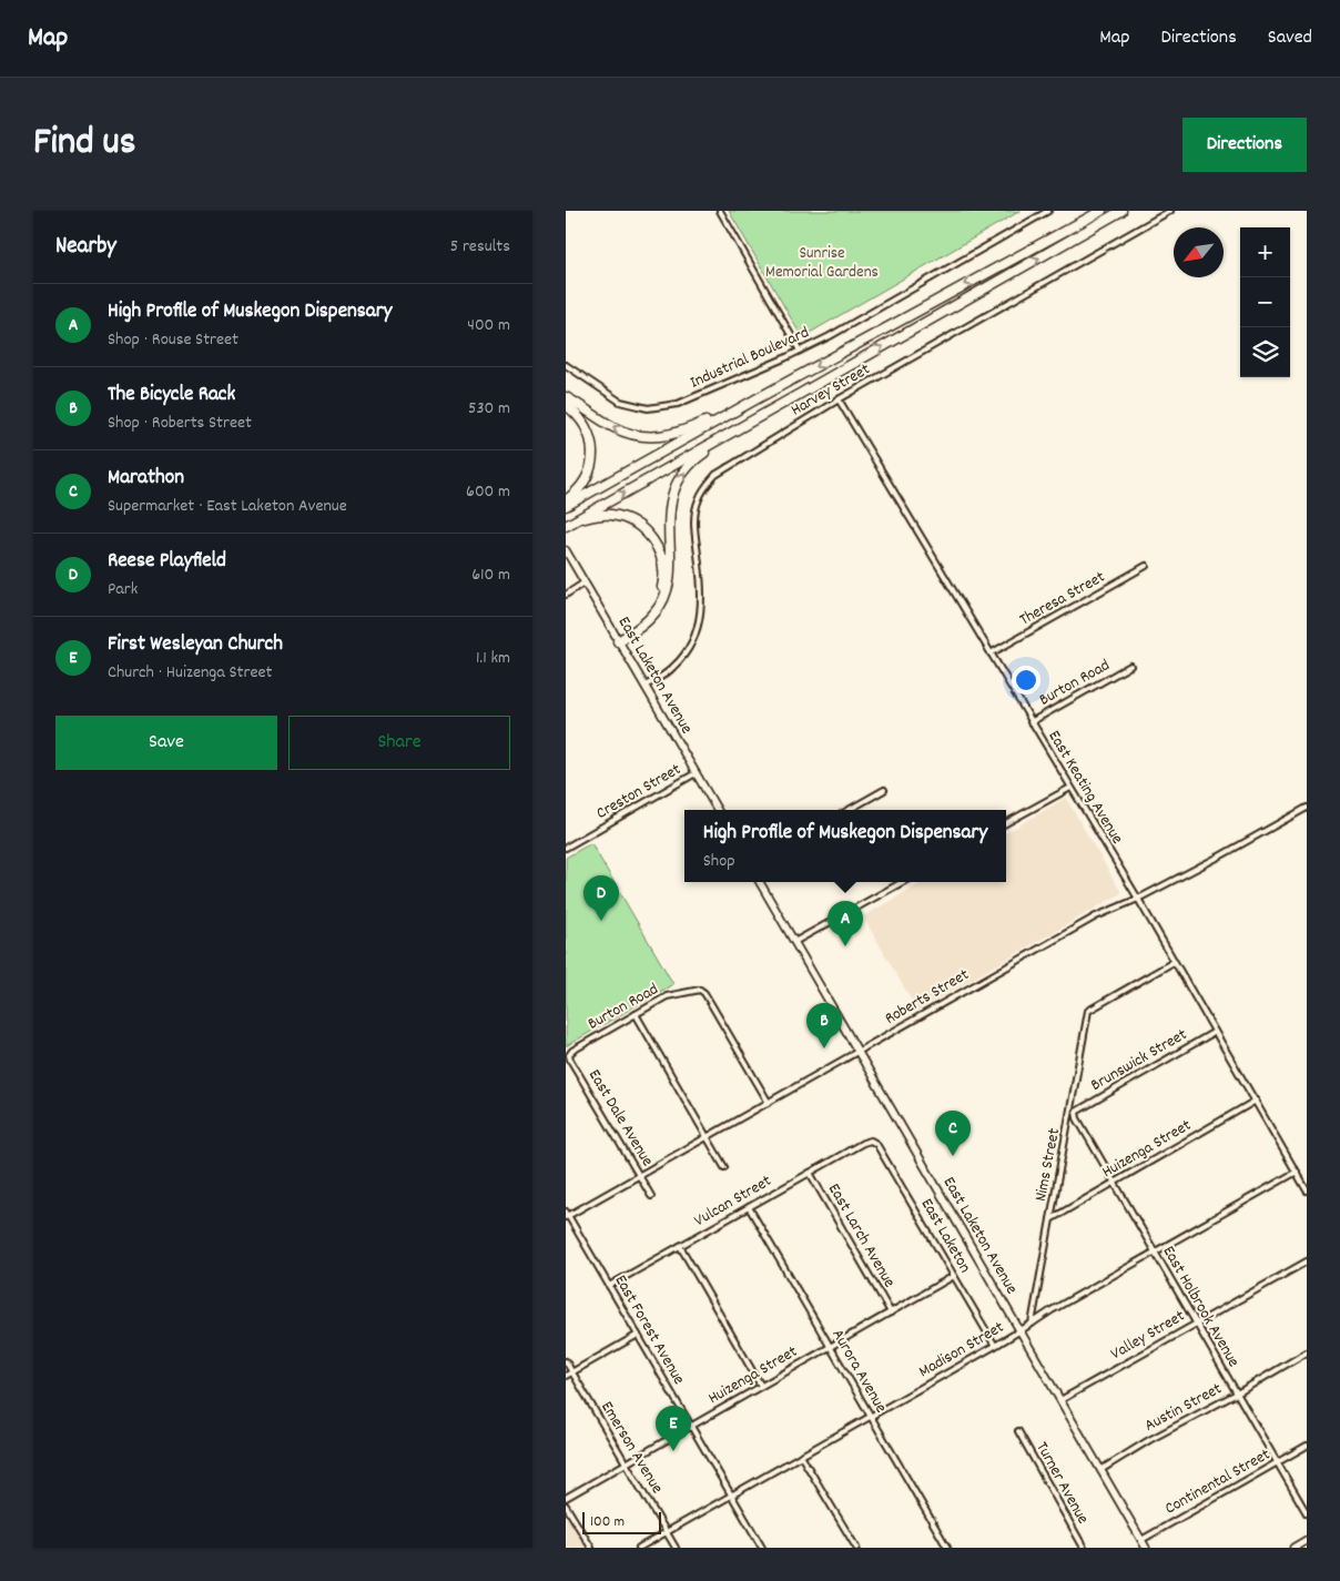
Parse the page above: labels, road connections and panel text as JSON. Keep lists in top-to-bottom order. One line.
{"streets":{"main road":["East Laketon Avenue"],"street":["Industrial Boulevard","Harvey Street","Theresa Street","Burton Road","East Keating Avenue","Creston Street","Roberts Street","Brunswick Street","East Dale Avenue","Huizenga Street","Nims Street","Vulcan Street","East Larch Avenue","East Laketon","East Holbrook Avenue","East Forest Avenue","Valley Street","Madison Street","Aurora Avenue","Austin Street","Emerson Avenue","Continental Street","Turner Avenue"]},"crossings":[["Harvey Street","East Laketon Avenue"],["Harvey Street","East Keating Avenue"],["Theresa Street","East Keating Avenue"],["East Laketon Avenue","Creston Street"],["East Laketon Avenue","Roberts Street"],["East Laketon Avenue","Valley Street"],["East Laketon Avenue","Madison Street"],["East Laketon Avenue","Austin Street"],["East Laketon Avenue","Continental Street"],["Burton Road","East Keating Avenue"],["Burton Road","Roberts Street"],["Burton Road","East Dale Avenue"],["East Keating Avenue","Roberts Street"],["East Keating Avenue","Brunswick Street"],["East Keating Avenue","Huizenga Street"],["East Keating Avenue","Nims Street"],["East Keating Avenue","Madison Street"],["Roberts Street","East Dale Avenue"],["Roberts Street","East Forest Avenue"],["Brunswick Street","East Holbrook Avenue"],["Huizenga Street","Nims Street"],["Huizenga Street","East Larch Avenue"],["Huizenga Street","East Laketon"],["Huizenga Street","East Holbrook Avenue"],["Huizenga Street","East Forest Avenue"],["Huizenga Street","Aurora Avenue"],["Huizenga Street","Emerson Avenue"],["Nims Street","Madison Street"],["Vulcan Street","East Larch Avenue"],["Vulcan Street","East Laketon"],["Vulcan Street","East Forest Avenue"],["Vulcan Street","Aurora Avenue"],["East Laketon","Madison Street"],["East Holbrook Avenue","Valley Street"],["East Holbrook Avenue","Madison Street"],["East Holbrook Avenue","Austin Street"],["East Holbrook Avenue","Continental Street"],["East Forest Avenue","Madison Street"],["Madison Street","Aurora Avenue"],["Madison Street","Emerson Avenue"]],"parks":["Sunrise Memorial Gardens"],"scale_bar":"100 m","north":"bottom left","page":{"header":"Map","nav":["Map","Directions","Saved"],"title":"Find us","buttons":["Directions",["Save","Share"]],"heading":["Nearby","5 results"],"map_buttons":["+","−"],"list":[{"mark":"A","name":"High Profile of Muskegon Dispensary","note":"Shop · Rouse Street","value":"400 m"},{"mark":"B","name":"The Bicycle Rack","note":"Shop · Roberts Street","value":"530 m"},{"mark":"C","name":"Marathon","note":"Supermarket · East Laketon Avenue","value":"600 m"},{"mark":"D","name":"Reese Playfield","note":"Park","value":"610 m"},{"mark":"E","name":"First Wesleyan Church","note":"Church · Huizenga Street","value":"1.1 km"}],"popup":["High Profile of Muskegon Dispensary","Shop"],"pins":["D","A","B","C","E"],"scale":"100 m"}}
